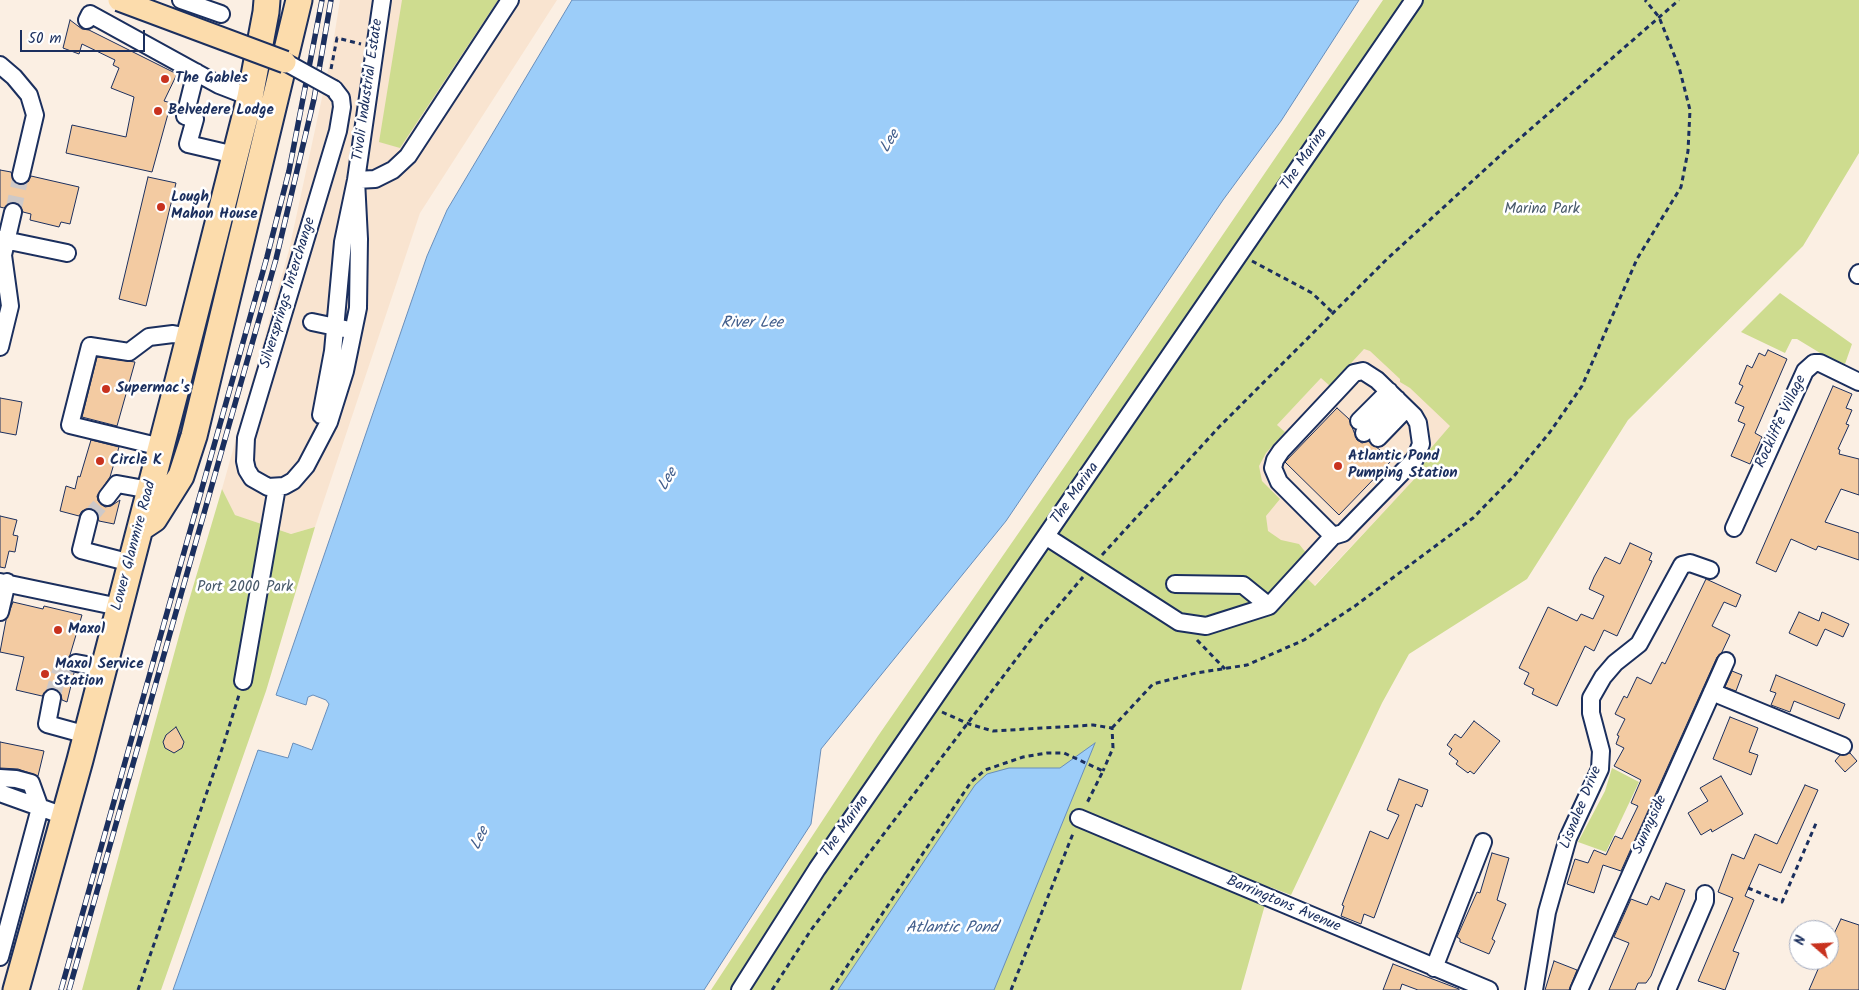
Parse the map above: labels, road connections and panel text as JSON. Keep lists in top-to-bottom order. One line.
{"streets":{"highway":["Lower Glanmire Road"],"street":["Tivoli Industrial Estate","The Marina","Silversprings Interchange","Rockliffe Village","Lisnalee Drive","Sunnyside","Barringtons Avenue"]},"water":["Lee","River Lee","Atlantic Pond"],"parks":["Marina Park","Port 2000 Park"],"places":["The Gables","Belvedere Lodge","Lough Mahon House","Supermac's","Circle K","Atlantic Pond Pumping Station","Maxol","Maxol Service Station"],"scale_bar":"50 m","north":"left"}
